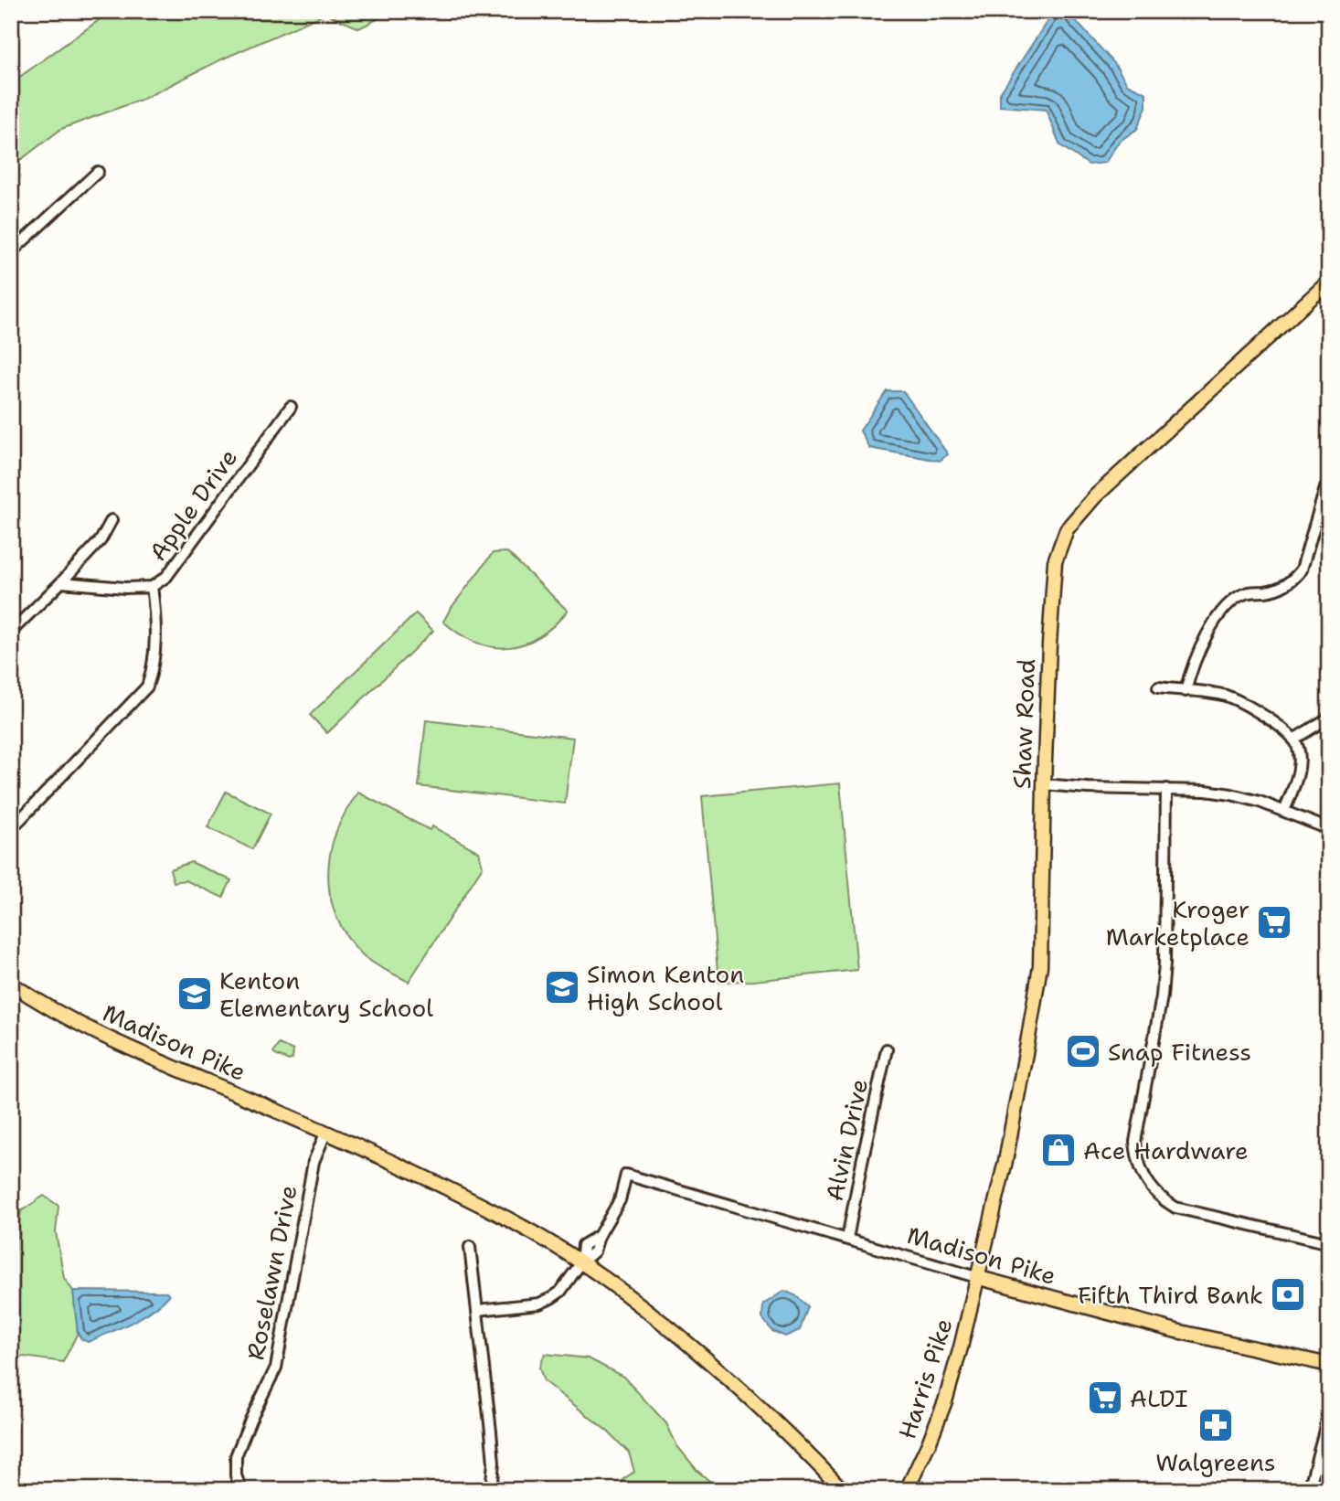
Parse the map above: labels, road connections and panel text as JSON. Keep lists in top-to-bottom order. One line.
{"streets":{"main road":["Shaw Road","Madison Pike","Harris Pike"],"street":["Apple Drive","Alvin Drive","Roselawn Drive"]},"crossings":[["Shaw Road","Madison Pike"],["Shaw Road","Harris Pike"],["Madison Pike","Alvin Drive"],["Madison Pike","Roselawn Drive"],["Madison Pike","Harris Pike"]],"places":{"supermarket":["Kroger Marketplace","ALDI"],"school or university":["Simon Kenton High School","Kenton Elementary School"],"sports":["Snap Fitness"],"shop":["Ace Hardware"],"bank":["Fifth Third Bank"],"pharmacy":["Walgreens"]}}
